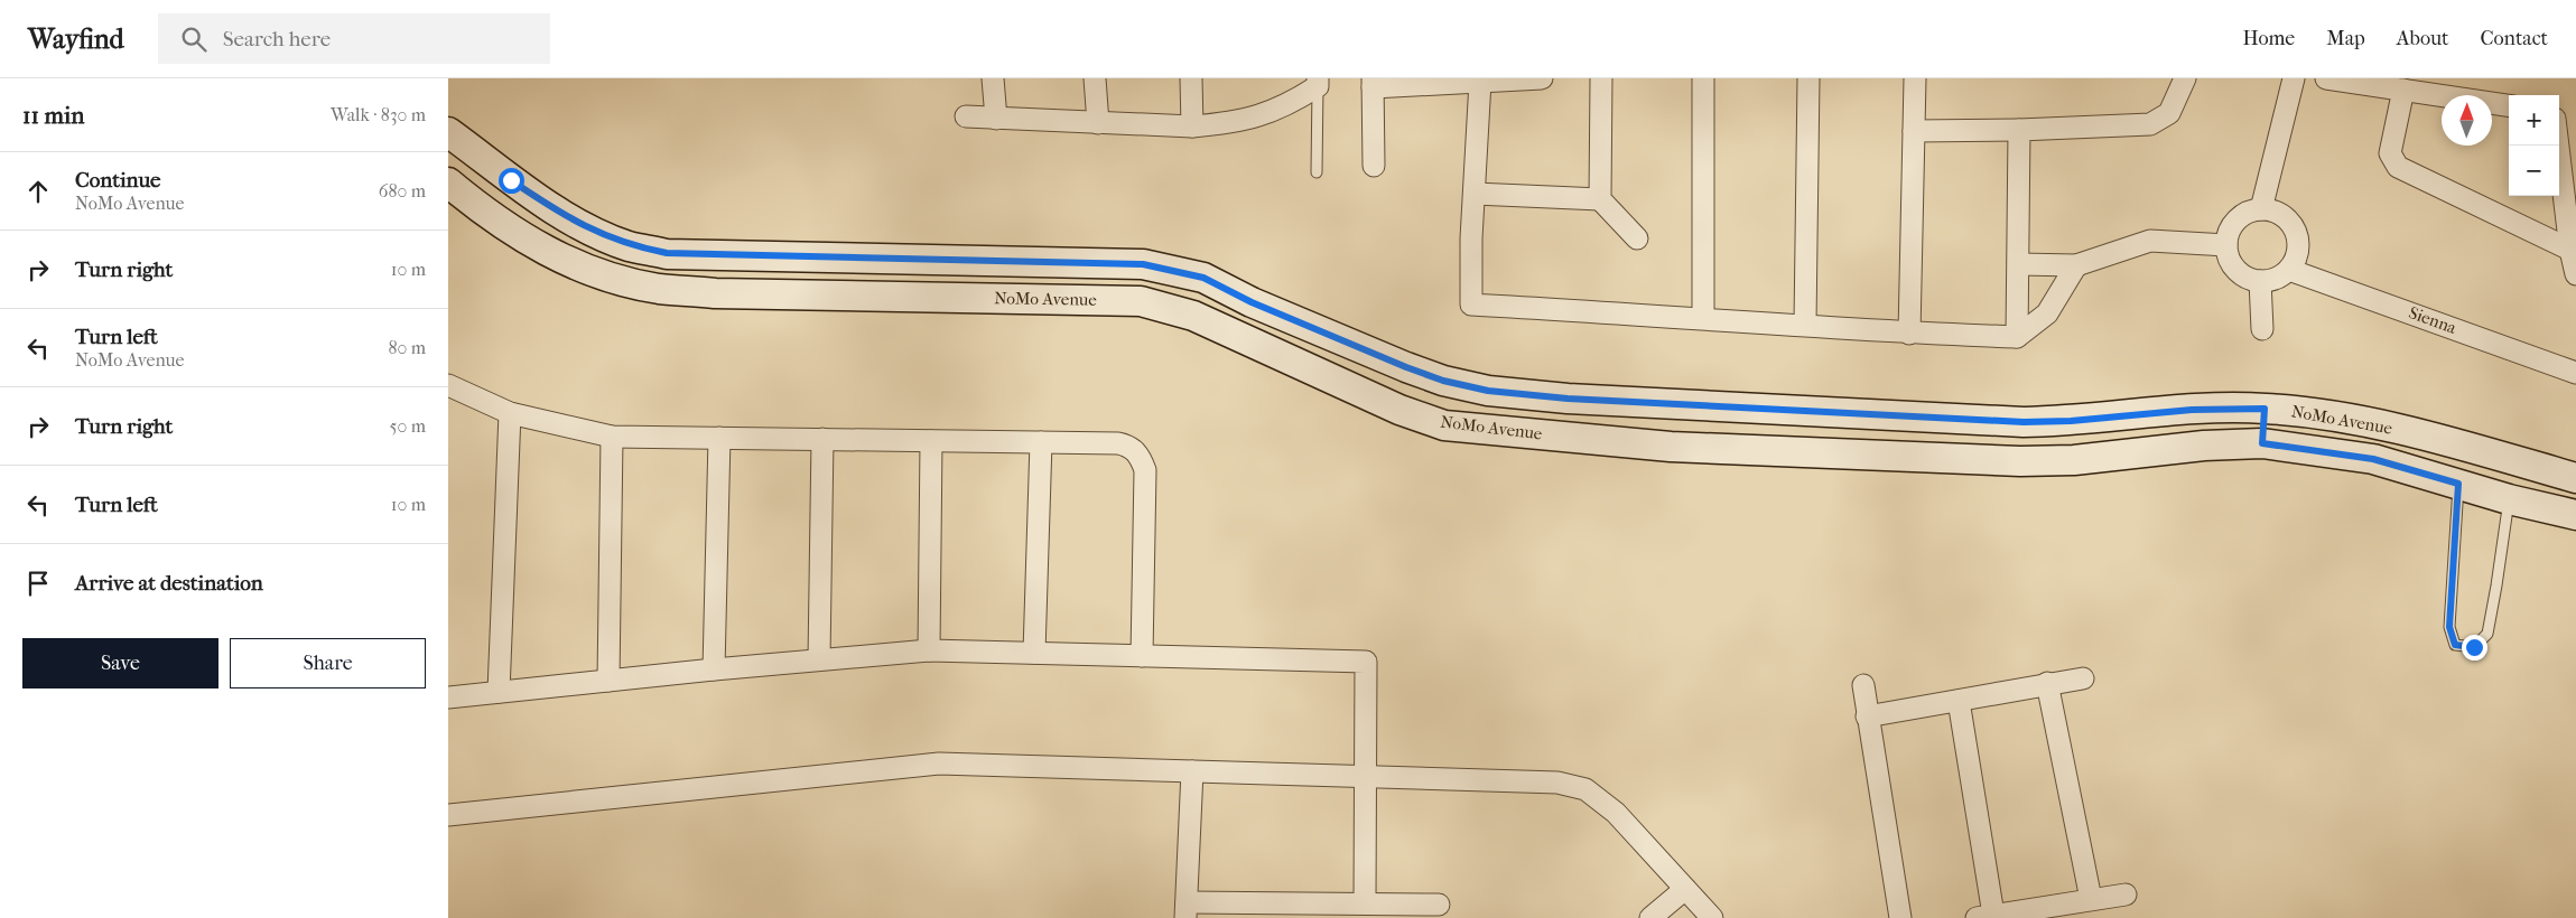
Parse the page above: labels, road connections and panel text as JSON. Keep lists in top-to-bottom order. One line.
{"streets":{"main road":["NoMo Avenue"],"street":["Sienna"]},"north":"top","page":{"header":"Wayfind","search":"Search here","nav":["Home","Map","About","Contact"],"heading":["11 min","Walk · 830 m"],"map_buttons":["+","−"],"list":[["Continue","NoMo Avenue","680 m"],["Turn right","10 m"],["Turn left","NoMo Avenue","80 m"],["Turn right","50 m"],["Turn left","10 m"],"Arrive at destination"],"buttons":["Save","Share"]}}
